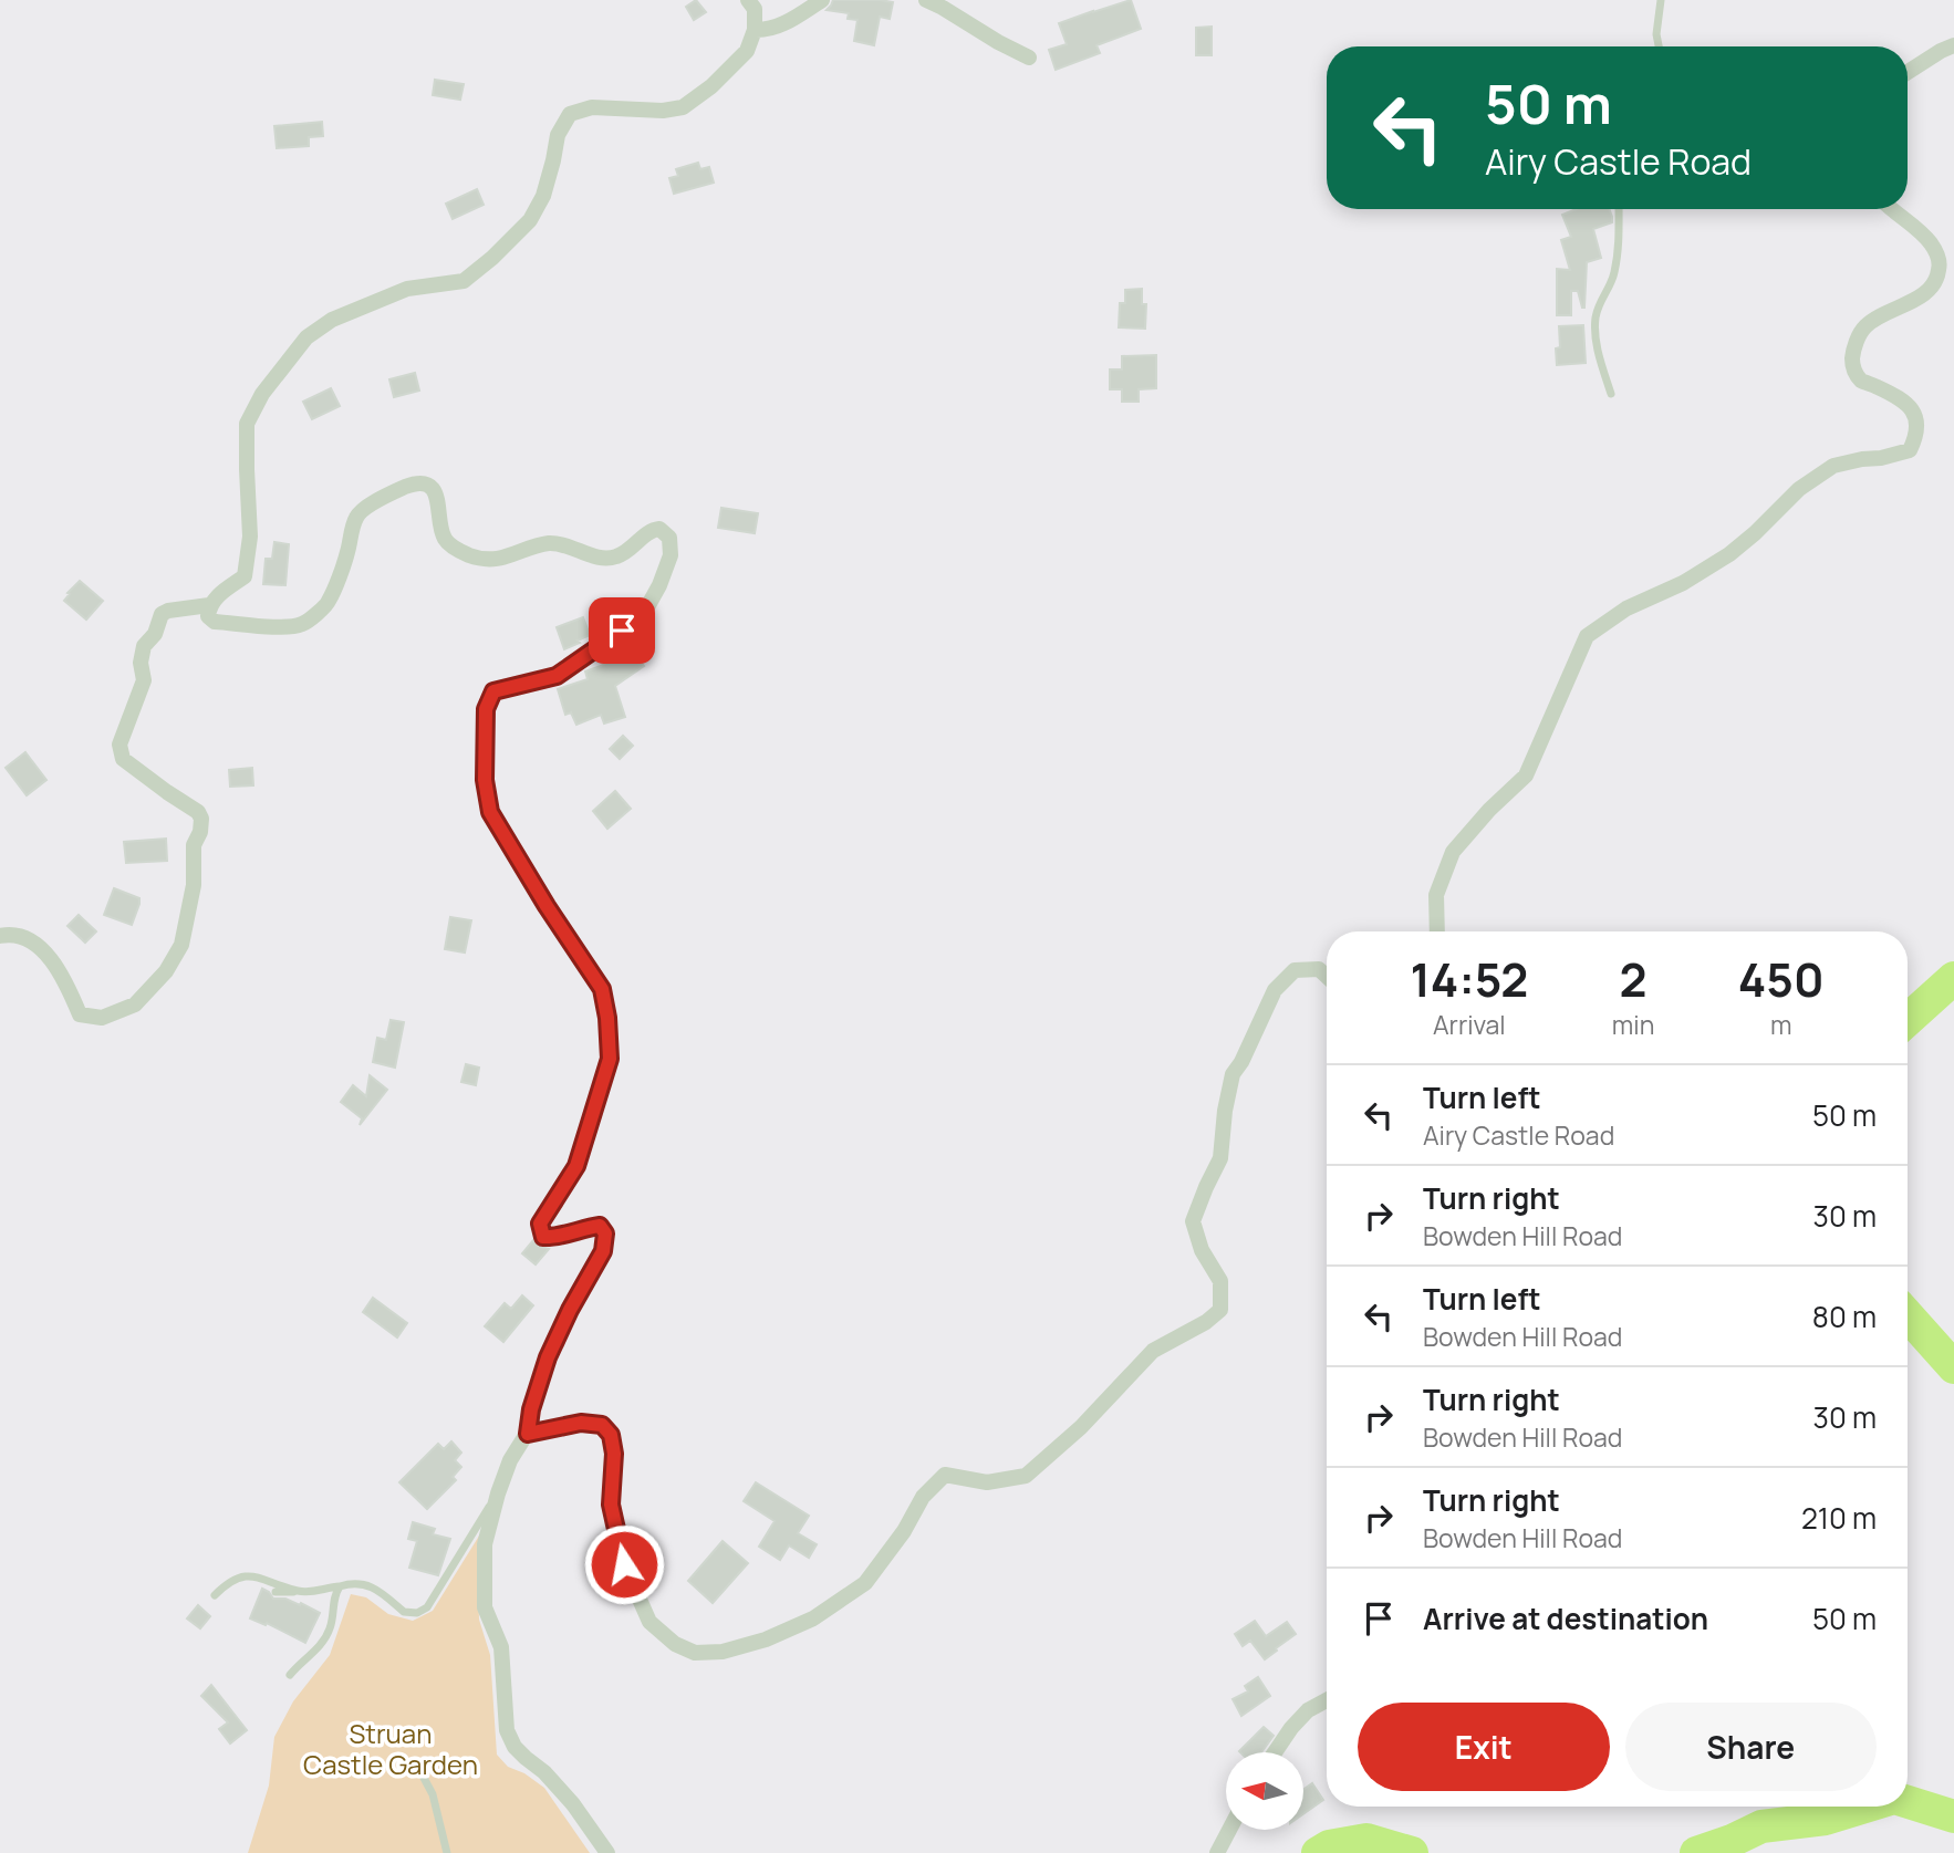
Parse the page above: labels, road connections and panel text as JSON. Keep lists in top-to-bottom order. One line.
{"parks":["Struan Castle Garden"],"north":"left","page":{"turn":["50 m","Airy Castle Road"],"eta":["14:52","Arrival","2","min","450","m"],"list":[{"name":"Turn left","note":"Airy Castle Road","value":"50 m"},{"name":"Turn right","note":"Bowden Hill Road","value":"30 m"},{"name":"Turn left","note":"Bowden Hill Road","value":"80 m"},{"name":"Turn right","note":"Bowden Hill Road","value":"30 m"},{"name":"Turn right","note":"Bowden Hill Road","value":"210 m"},{"name":"Arrive at destination","value":"50 m"}],"buttons":["Exit","Share"]}}
